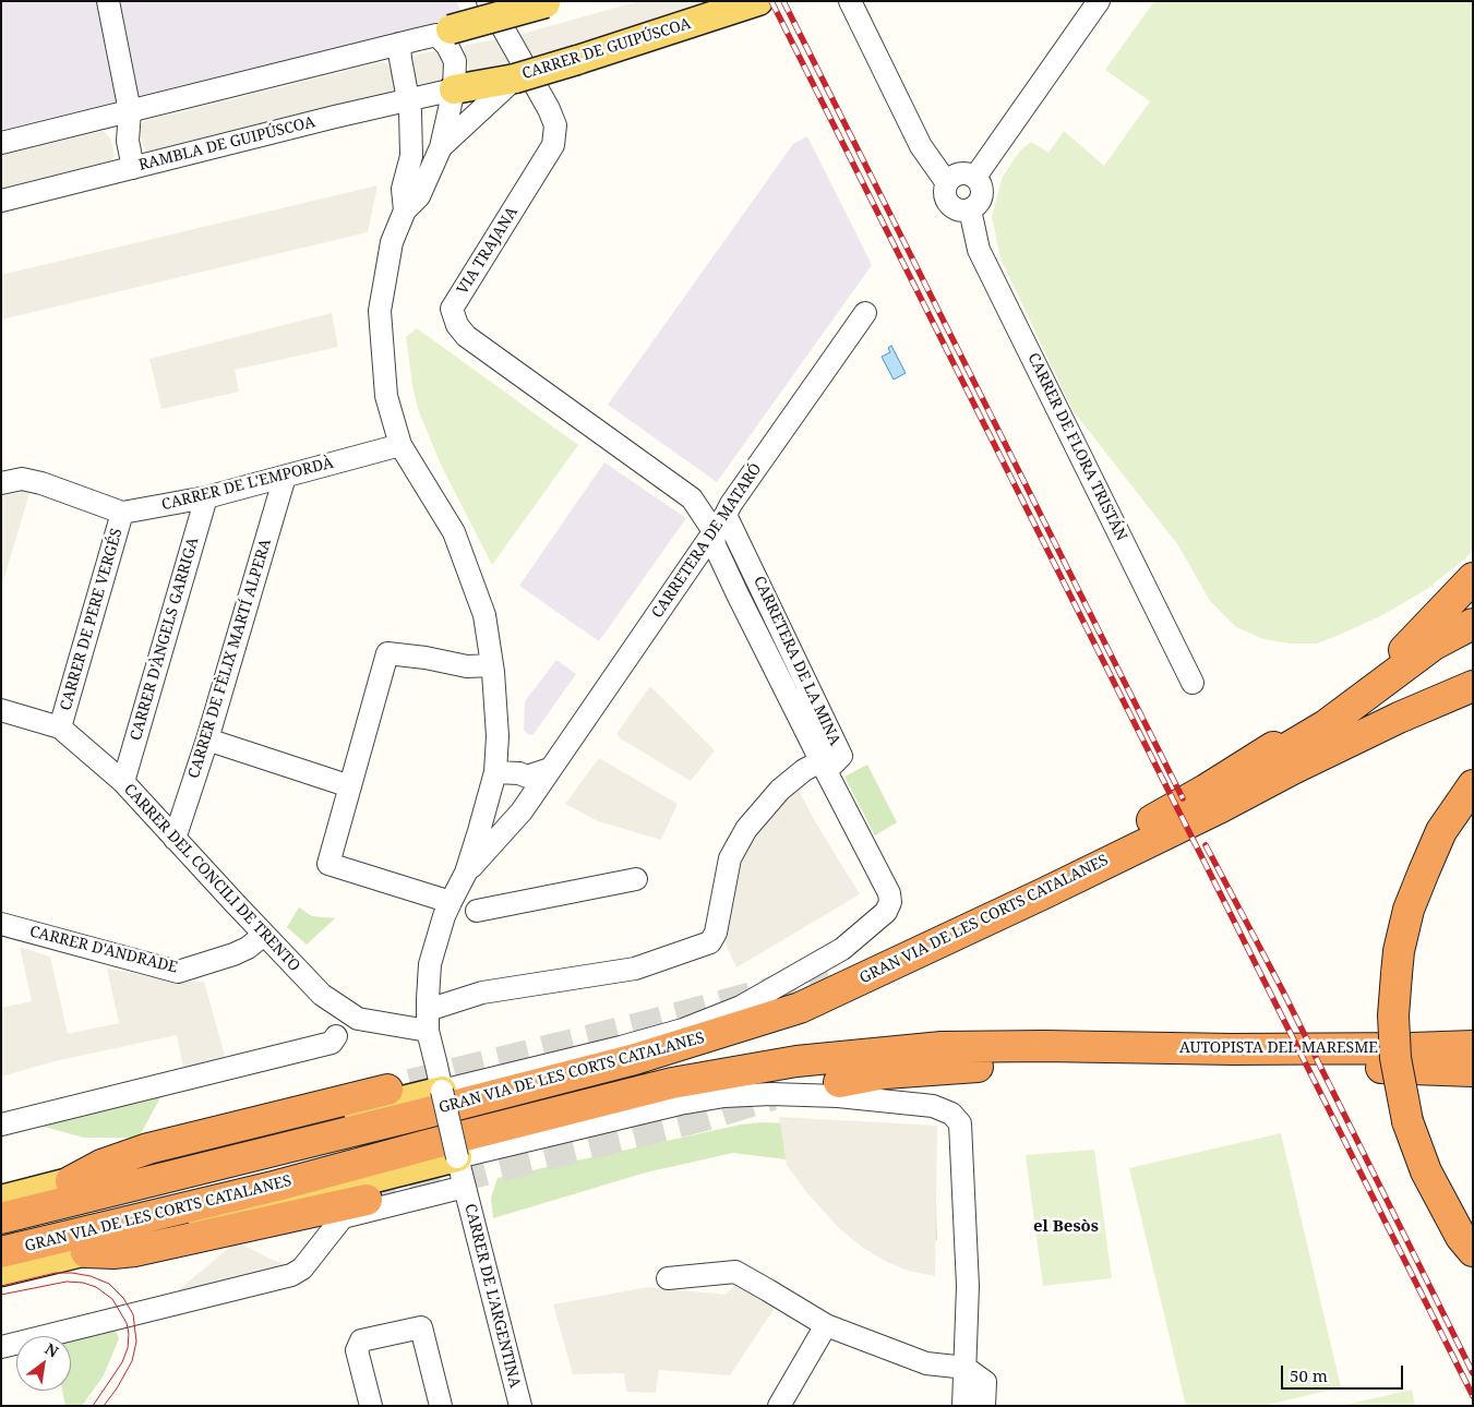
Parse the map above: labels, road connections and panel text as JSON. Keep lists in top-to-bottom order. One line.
{"streets":{"highway":["GRAN VIA DE LES CORTS CATALANES","AUTOPISTA DEL MARESME"],"main road":["CARRER DE GUIPÚSCOA"],"street":["RAMBLA DE GUIPÚSCOA","VIA TRAJANA","CARRER DE FLORA TRISTÁN","CARRER DE L'EMPORDÀ","CARRETERA DE MATARÓ","CARRER DE PERE VERGÉS","CARRER D'ÀNGELS GARRIGA","CARRER DE FÈLIX MARTÍ ALPERA","CARRETERA DE LA MINA","CARRER DEL CONCILI DE TRENTO","CARRER D'ANDRADE","CARRER DE L'ARGENTINA"]},"crossings":[["CARRER DE GUIPÚSCOA","RAMBLA DE GUIPÚSCOA"],["VIA TRAJANA","CARRETERA DE MATARÓ"],["VIA TRAJANA","CARRETERA DE LA MINA"],["CARRER DE L'EMPORDÀ","CARRER DE PERE VERGÉS"],["CARRER DE L'EMPORDÀ","CARRER D'ÀNGELS GARRIGA"],["CARRER DE L'EMPORDÀ","CARRER DE FÈLIX MARTÍ ALPERA"],["CARRETERA DE MATARÓ","CARRETERA DE LA MINA"],["CARRETERA DE MATARÓ","CARRER DE L'ARGENTINA"],["CARRER DE PERE VERGÉS","CARRER DEL CONCILI DE TRENTO"],["CARRER D'ÀNGELS GARRIGA","CARRER DEL CONCILI DE TRENTO"],["CARRER DE FÈLIX MARTÍ ALPERA","CARRER DEL CONCILI DE TRENTO"],["CARRER DEL CONCILI DE TRENTO","CARRER D'ANDRADE"],["CARRER DEL CONCILI DE TRENTO","CARRER DE L'ARGENTINA"],["GRAN VIA DE LES CORTS CATALANES","AUTOPISTA DEL MARESME"]],"districts":["el Besòs"],"scale_bar":"50 m","north":"top right"}
